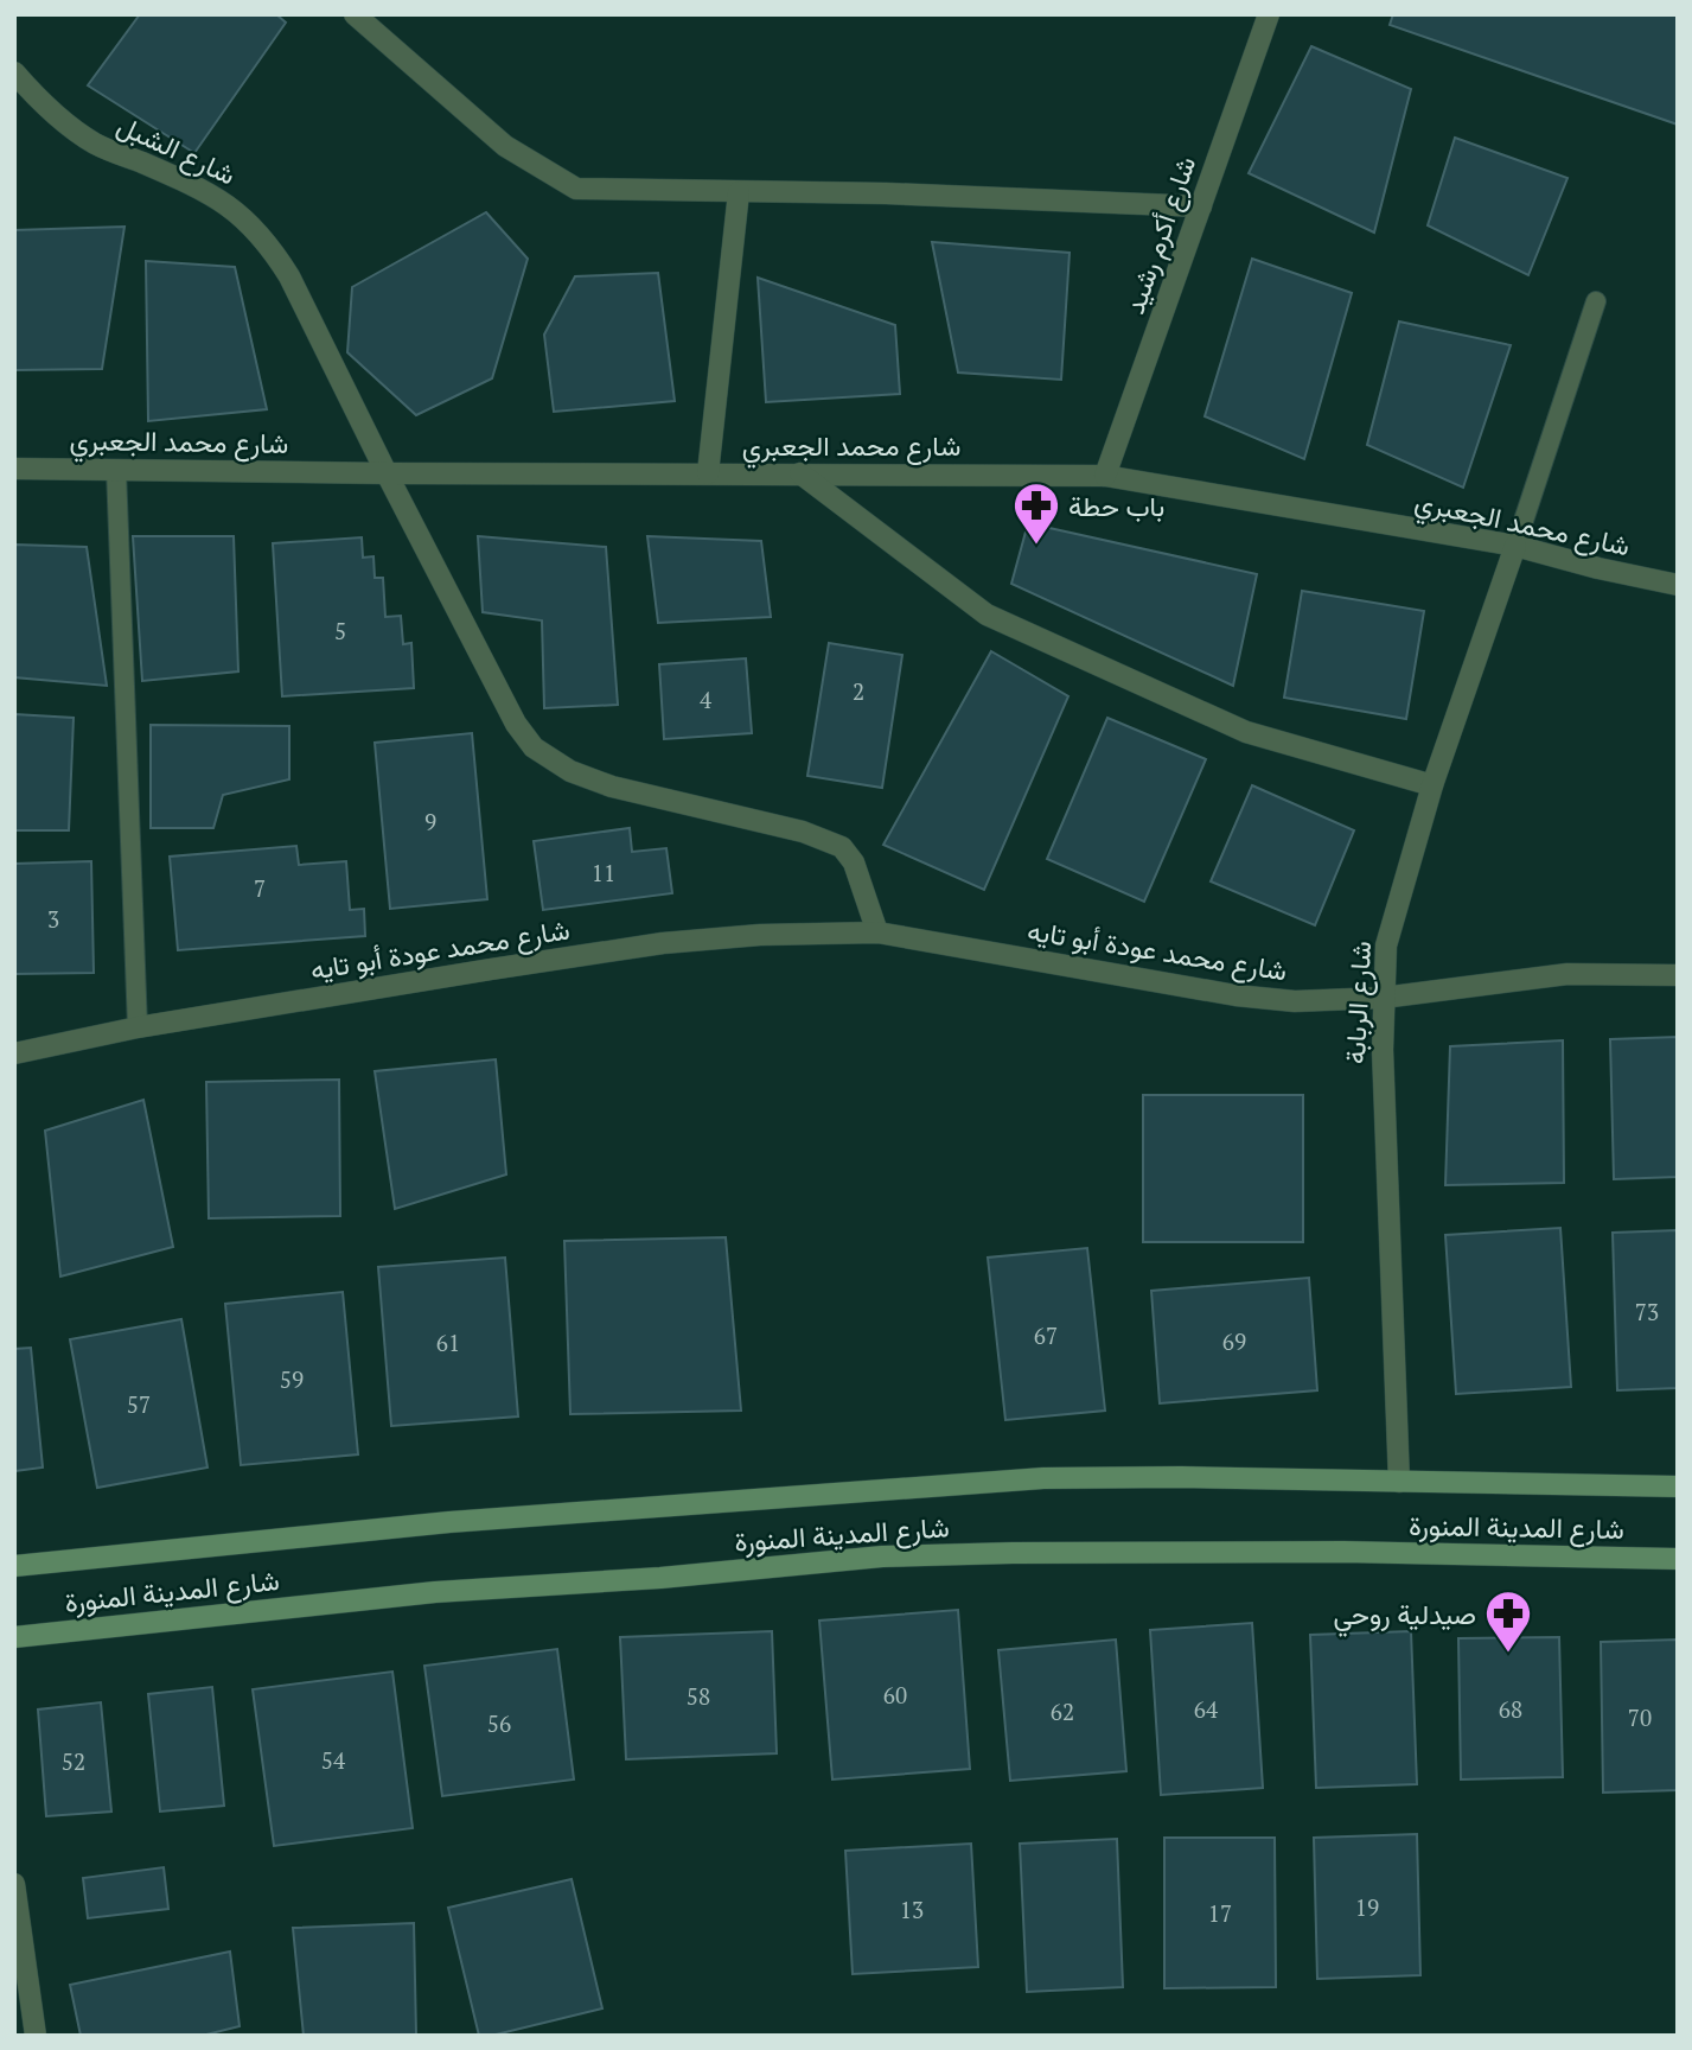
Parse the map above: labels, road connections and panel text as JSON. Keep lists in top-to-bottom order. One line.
{"streets":{"main road":["شارع المدينة المنورة"],"street":["شارع الشبل","شارع أكرم رشيد","شارع محمد الجعبري","شارع محمد عودة أبو تايه","شارع الربابة"]},"crossings":[["شارع الشبل","شارع محمد الجعبري"],["شارع أكرم رشيد","شارع محمد الجعبري"],["شارع محمد الجعبري","شارع الربابة"],["شارع محمد عودة أبو تايه","شارع الربابة"],["شارع الربابة","شارع المدينة المنورة"]],"places":{"pharmacy":["باب حطة","صيدلية روحي"]},"house_numbers":["5","2","4","9","11","7","3","73","67","69","61","59","57","60","58","64","68","62","70","56","54","52","19","13","17"]}
